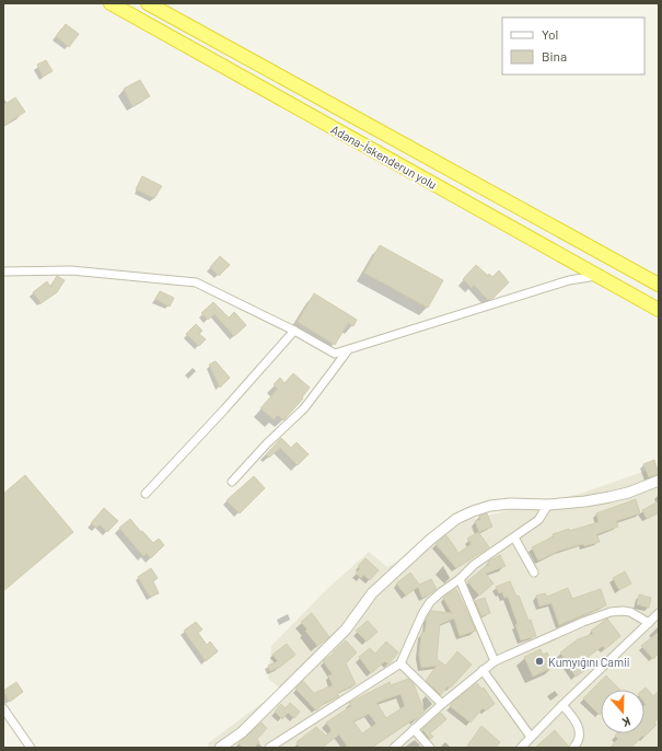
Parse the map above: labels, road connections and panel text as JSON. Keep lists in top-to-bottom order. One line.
{"streets":{"highway":["Adana-İskenderun yolu"]},"places":["Kumyığını Camii"],"legend":["Yol","Bina"],"north":"bottom"}
